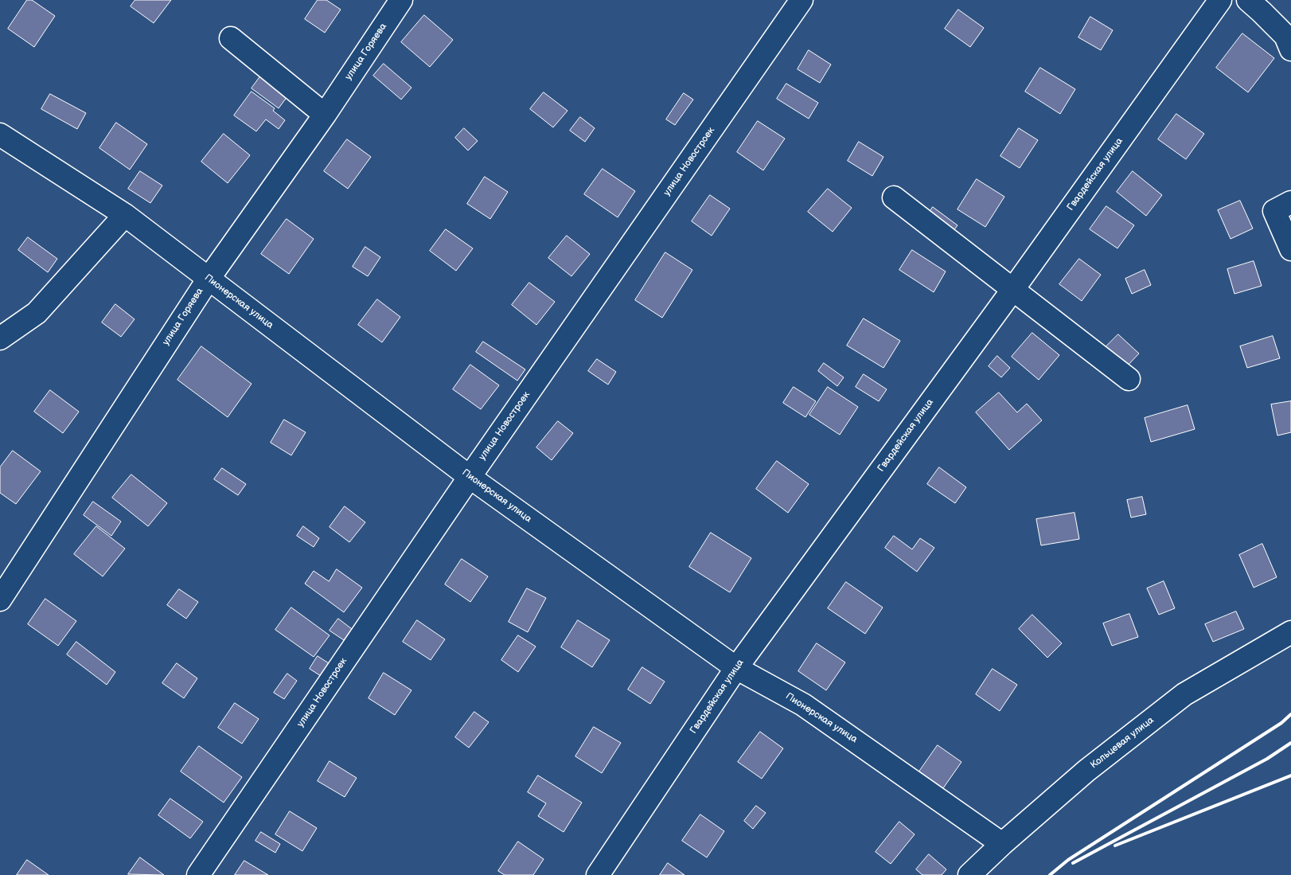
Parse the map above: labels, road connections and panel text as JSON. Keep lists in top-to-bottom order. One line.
{"streets":{"street":["улица Горяева","улица Новостроек","Гвардейская улица","Пионерская улица","Кольцевая улица"]},"crossings":[["улица Горяева","Пионерская улица"],["улица Новостроек","Пионерская улица"],["Гвардейская улица","Пионерская улица"],["Пионерская улица","Кольцевая улица"]]}
